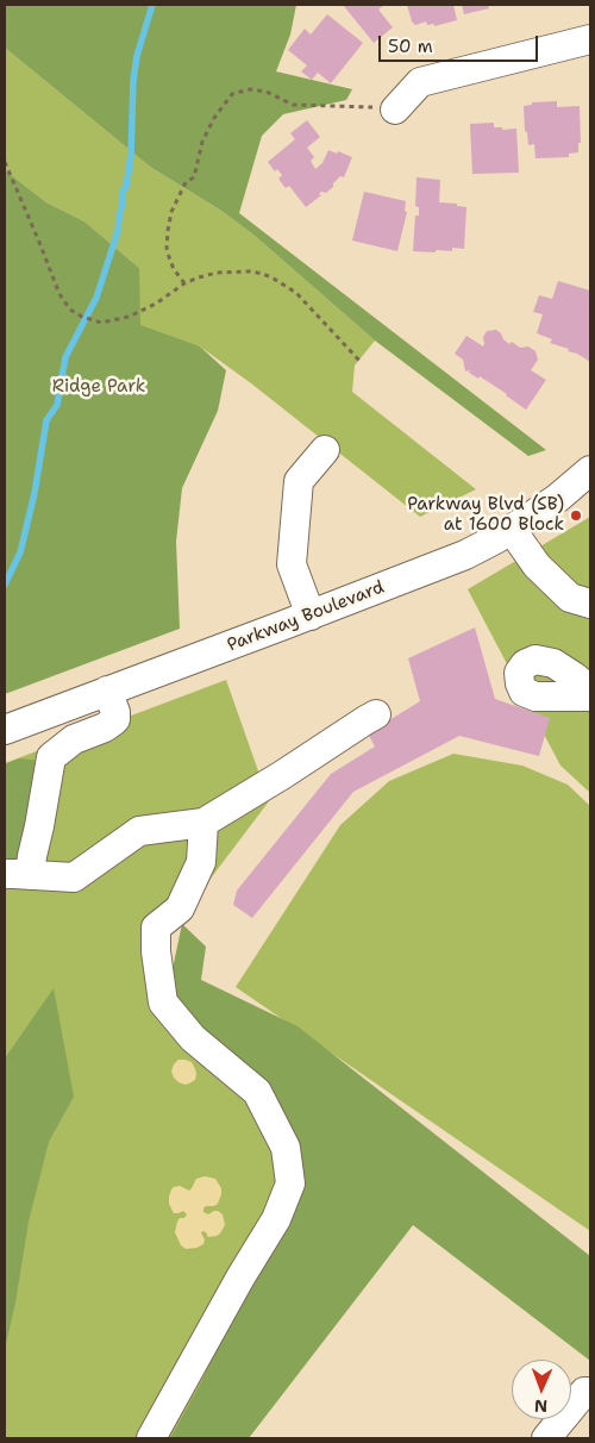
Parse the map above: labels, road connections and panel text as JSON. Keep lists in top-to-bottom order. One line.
{"streets":{"street":["Parkway Boulevard"]},"parks":["Ridge Park"],"places":["Parkway Blvd (SB) at 1600 Block"],"scale_bar":"50 m","north":"bottom"}
